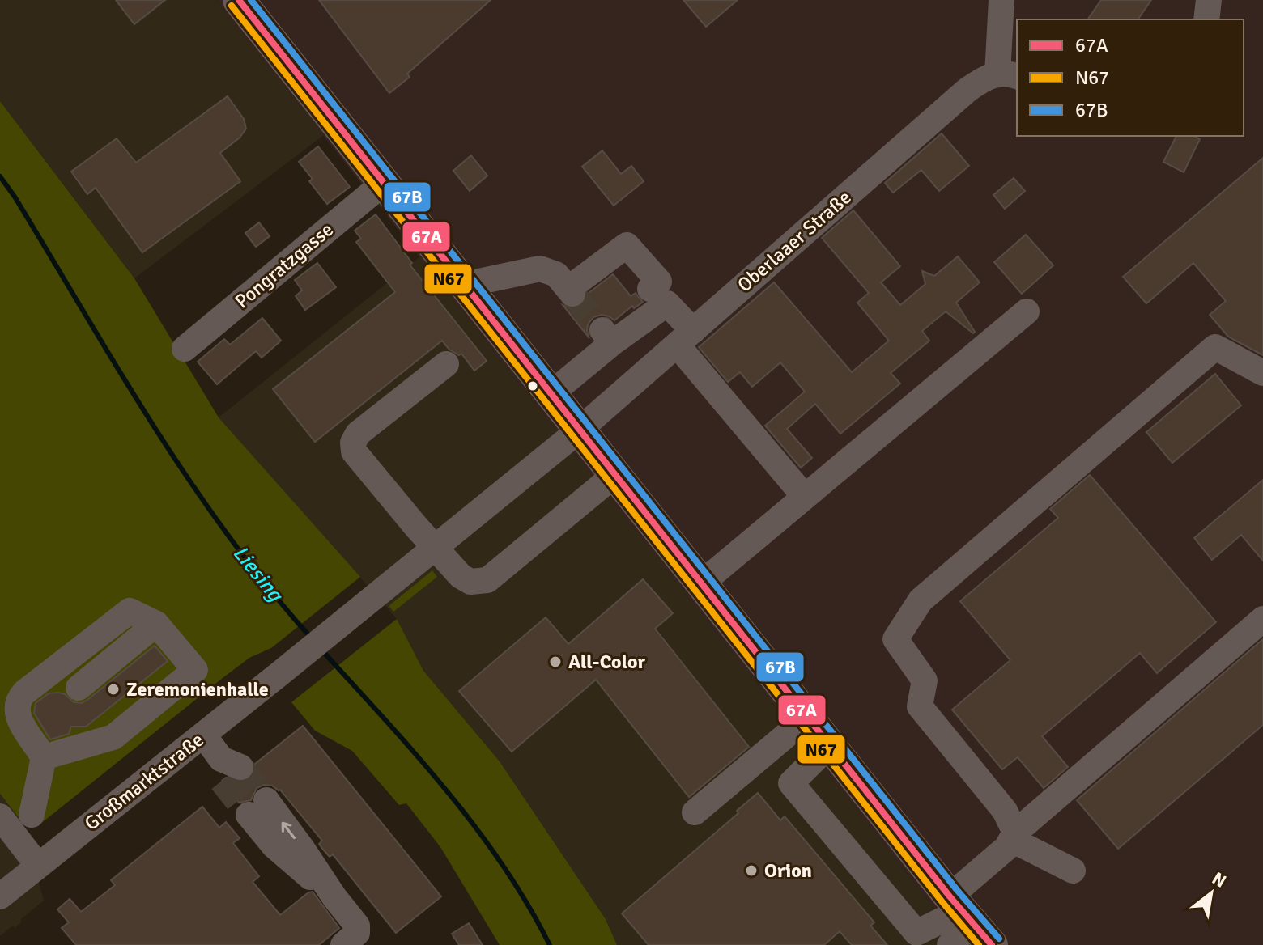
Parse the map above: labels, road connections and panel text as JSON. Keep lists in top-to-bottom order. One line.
{"streets":{"street":["Oberlaaer Straße","Pongratzgasse","Großmarktstraße"]},"water":["Liesing"],"places":["All-Color","Zeremonienhalle","Orion"],"lines":["transit line 67A","transit line 67B","transit line N67"],"legend":["67A","N67","67B"],"north":"top right"}
